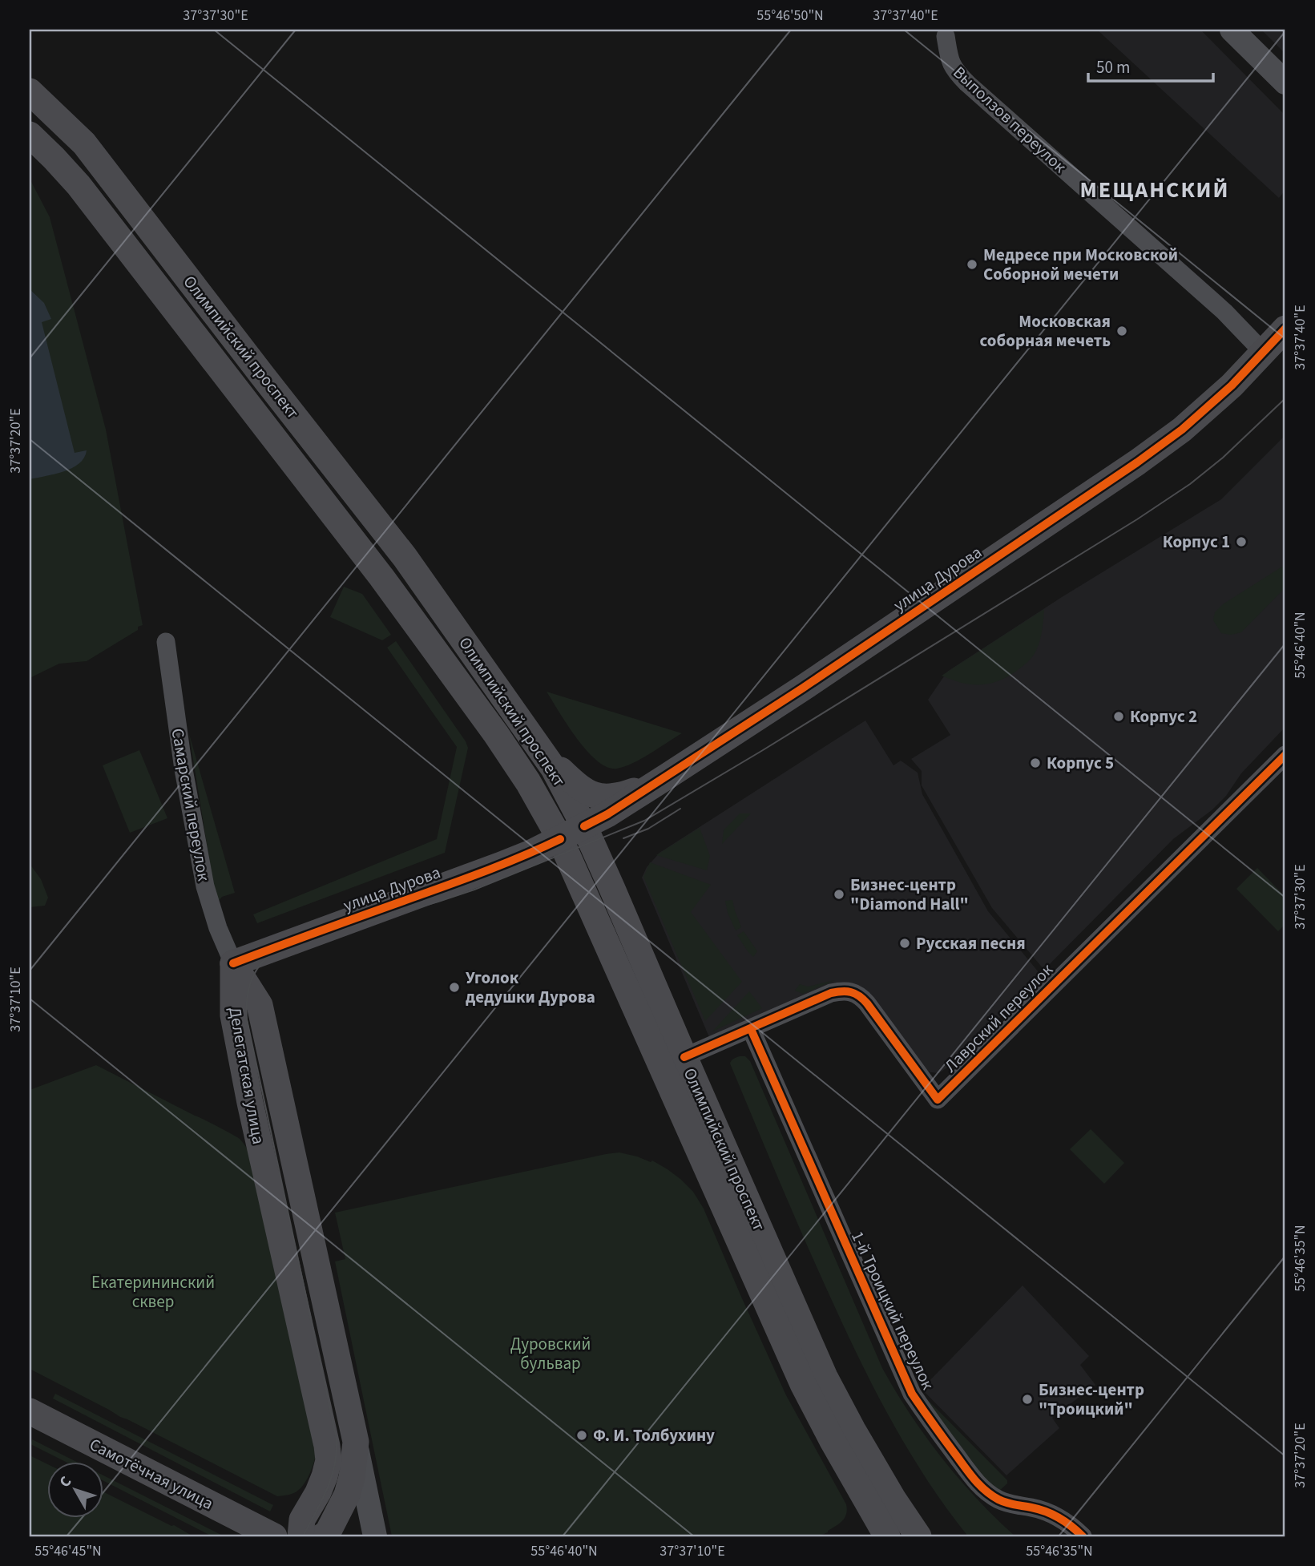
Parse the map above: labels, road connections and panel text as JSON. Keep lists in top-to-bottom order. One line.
{"streets":{"main road":["Олимпийский проспект","улица Дурова","Делегатская улица","Самотёчная улица"],"street":["Выползов переулок","Самарский переулок","Лаврский переулок","1-й Троицкий переулок"]},"crossings":[["Выползов переулок","улица Дурова"],["Олимпийский проспект","улица Дурова"],["Олимпийский проспект","Лаврский переулок"],["улица Дурова","Самарский переулок"],["улица Дурова","Делегатская улица"],["Самарский переулок","Делегатская улица"],["Лаврский переулок","1-й Троицкий переулок"]],"districts":["МЕЩАНСКИЙ"],"parks":["Екатерининский сквер","Дуровский бульвар"],"places":["Медресе при Московской Соборной мечети","Московская соборная мечеть","Корпус 1","Корпус 2","Корпус 5","Бизнес-центр \"Diamond Hall\"","Русская песня","Уголок дедушки Дурова","Бизнес-центр \"Троицкий\"","Ф. И. Толбухину"],"scale_bar":"50 m","north":"top left","coordinates":["37°37'30\"E","55°46'50\"N","37°37'40\"E","37°37'20\"E","55°46'40\"N","37°37'10\"E","55°46'35\"N","55°46'45\"N"]}
